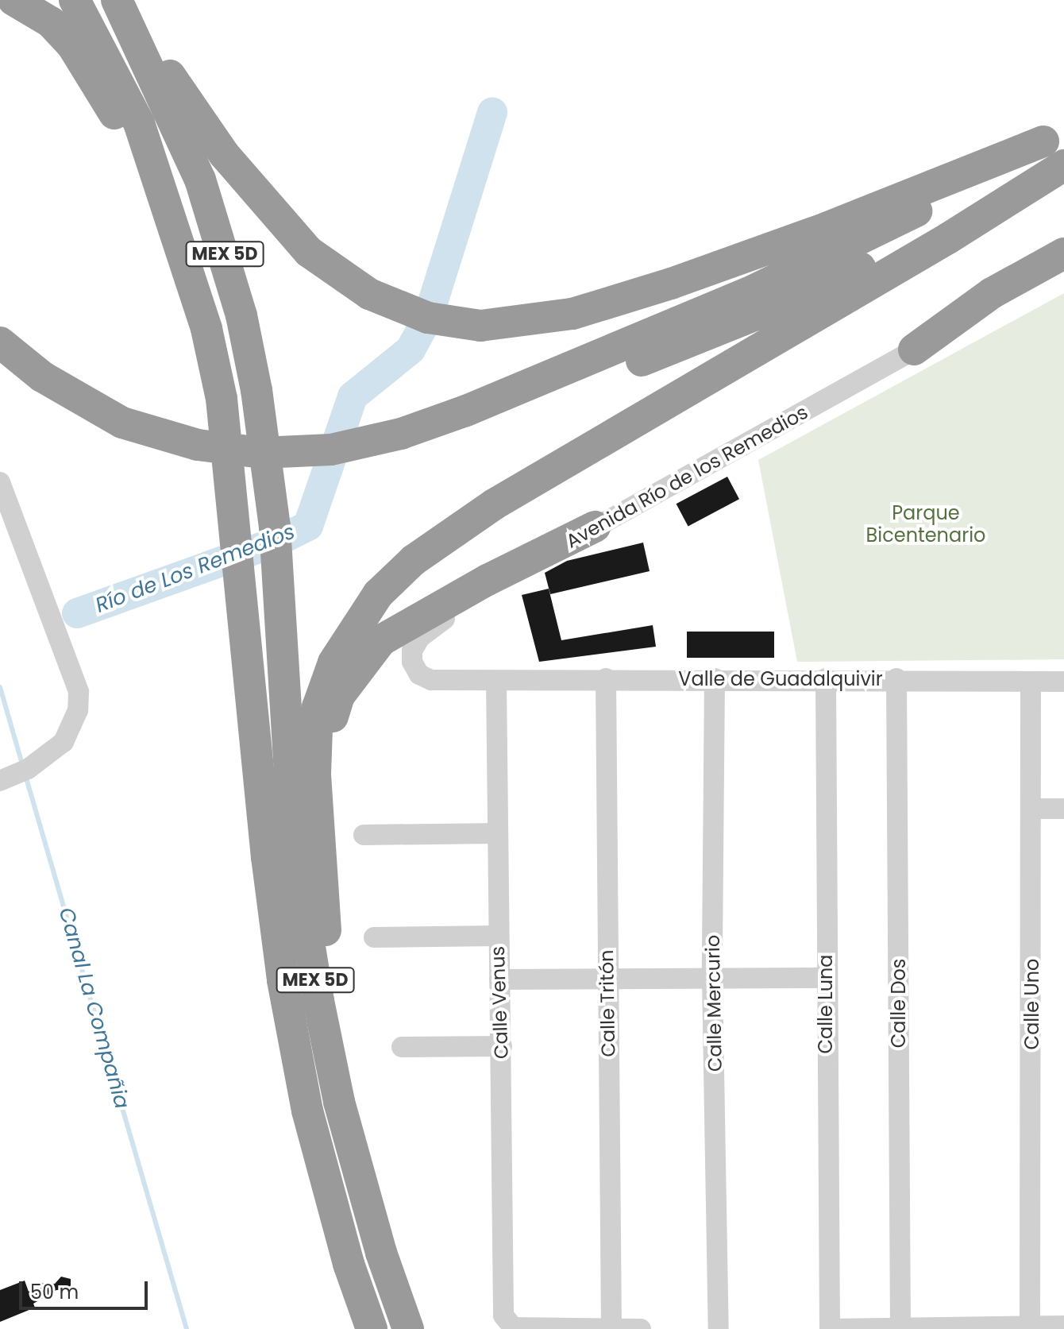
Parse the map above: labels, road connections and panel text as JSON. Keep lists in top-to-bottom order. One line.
{"streets":{"highway":["MEX 5D"],"street":["Avenida Río de los Remedios","Valle de Guadalquivir","Calle Venus","Calle Tritón","Calle Mercurio","Calle Dos","Calle Luna","Calle Uno"]},"crossings":[["Avenida Río de los Remedios","Valle de Guadalquivir"],["Avenida Río de los Remedios","Calle Venus"],["Valle de Guadalquivir","Calle Venus"],["Valle de Guadalquivir","Calle Tritón"],["Valle de Guadalquivir","Calle Mercurio"],["Valle de Guadalquivir","Calle Dos"],["Valle de Guadalquivir","Calle Luna"],["Valle de Guadalquivir","Calle Uno"],["Calle Venus","Calle Tritón"]],"water":["Río de Los Remedios","Canal La Compañia"],"parks":["Parque Bicentenario"],"scale_bar":"50 m"}
